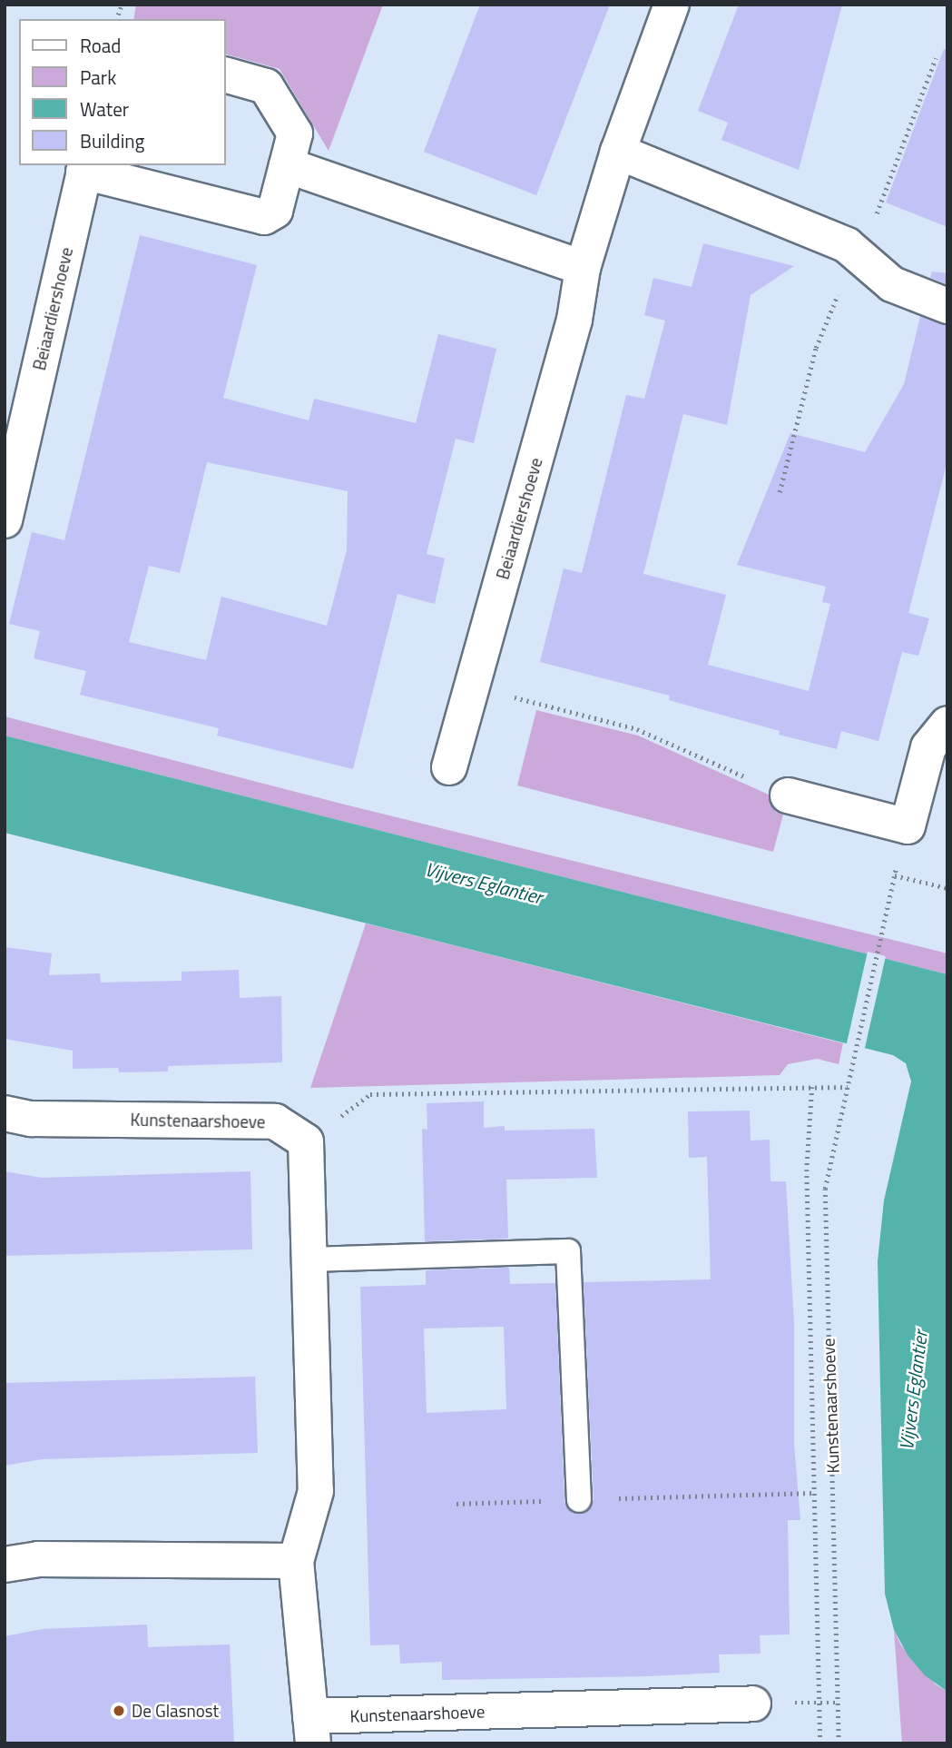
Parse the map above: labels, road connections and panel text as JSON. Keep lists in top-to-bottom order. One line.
{"streets":{"street":["Beiaardiershoeve","Kunstenaarshoeve"]},"water":["Vijvers Eglantier"],"places":["De Glasnost"],"legend":["Road","Park","Water","Building"]}
